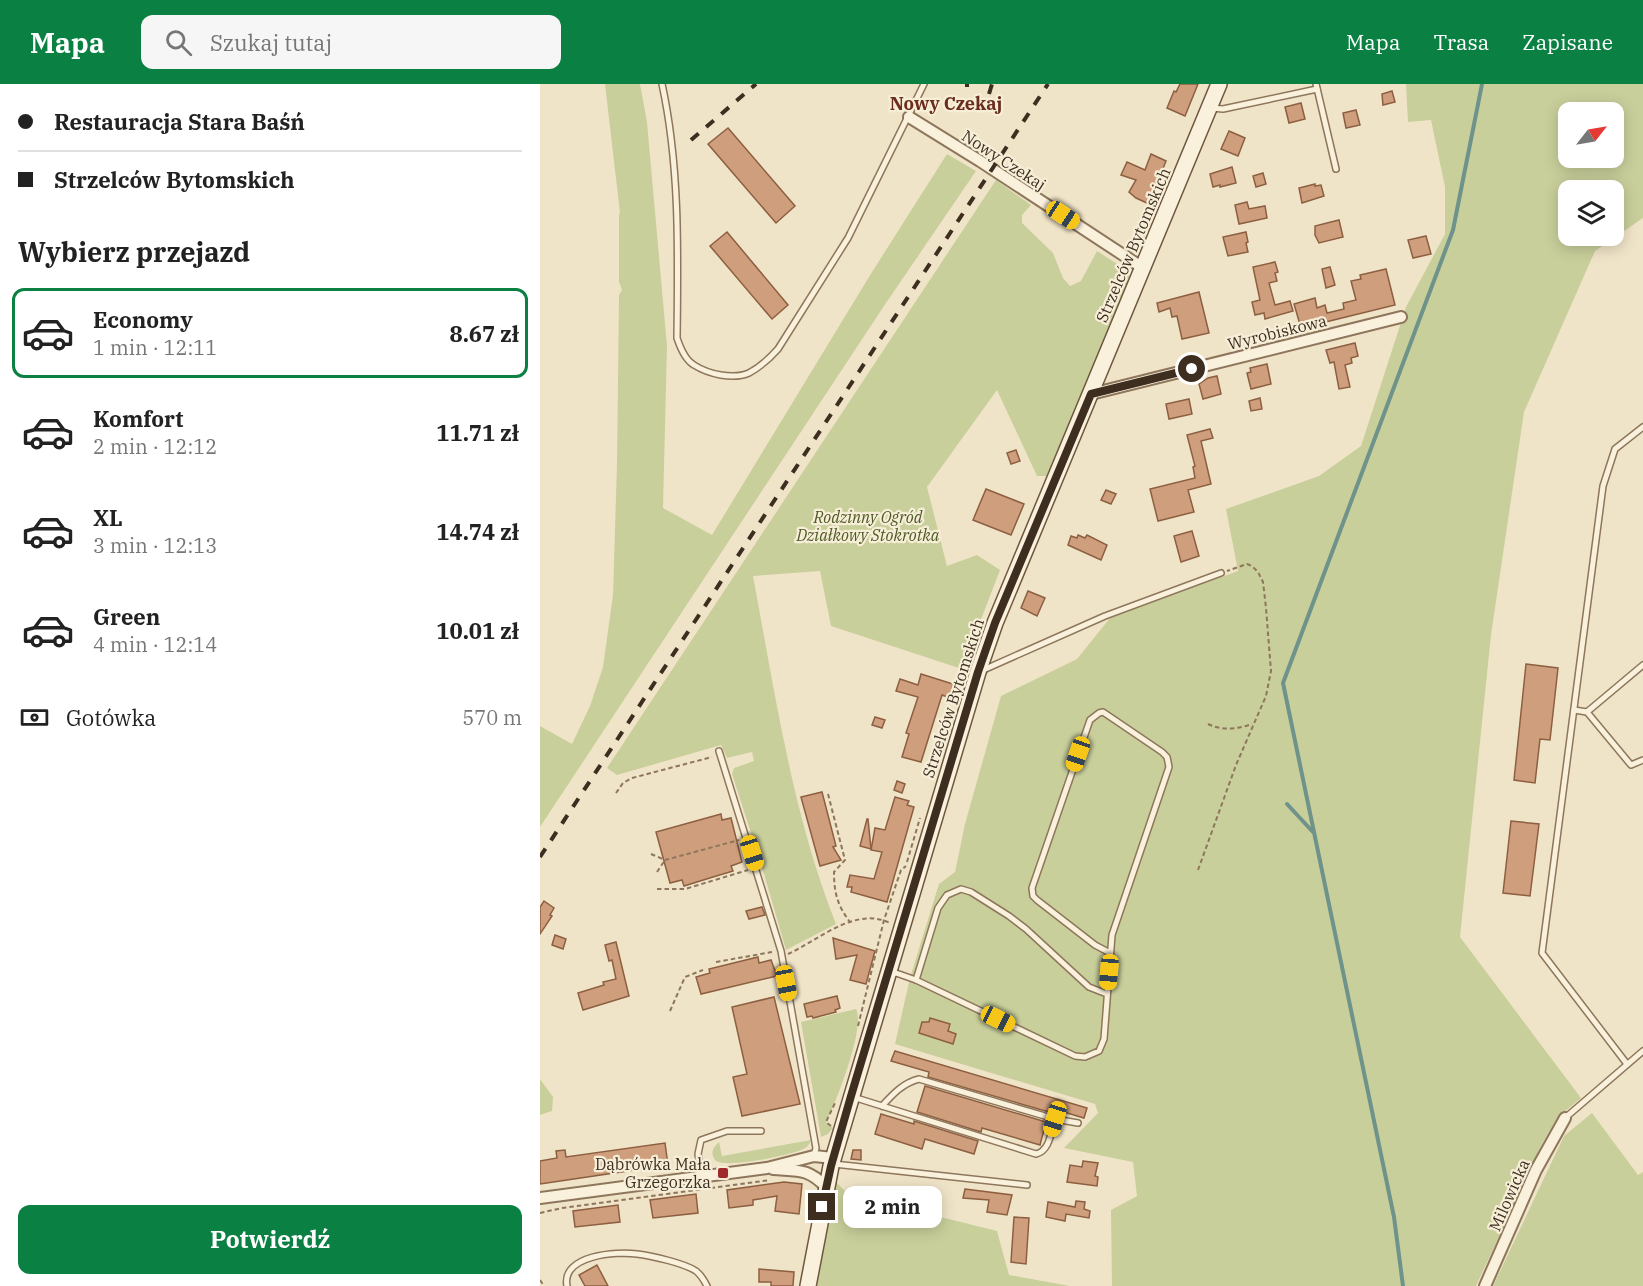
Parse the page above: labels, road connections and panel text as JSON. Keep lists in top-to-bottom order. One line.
{"streets":{"street":["Nowy Czekaj","Strzelców Bytomskich","Wyrobiskowa","Milowicka"]},"crossings":[["Nowy Czekaj","Strzelców Bytomskich"],["Strzelców Bytomskich","Wyrobiskowa"]],"districts":["Nowy Czekaj"],"parks":["Rodzinny Ogród Działkowy Stokrotka"],"places":{"transit":["Dąbrówka Mała Grzegorzka"]},"north":"top right","page":{"header":"Mapa","search":"Szukaj tutaj","nav":["Mapa","Trasa","Zapisane"],"banner":["Restauracja Stara Baśń","Strzelców Bytomskich"],"heading":"Wybierz przejazd","list":[{"name":"Economy","note":"1 min · 12:11","value":"8.67 zł"},{"name":"Komfort","note":"2 min · 12:12","value":"11.71 zł"},{"name":"XL","note":"3 min · 12:13","value":"14.74 zł"},{"name":"Green","note":"4 min · 12:14","value":"10.01 zł"}],"pay":["Gotówka","570 m"],"bubble":"2 min","buttons":"Potwierdź"}}
